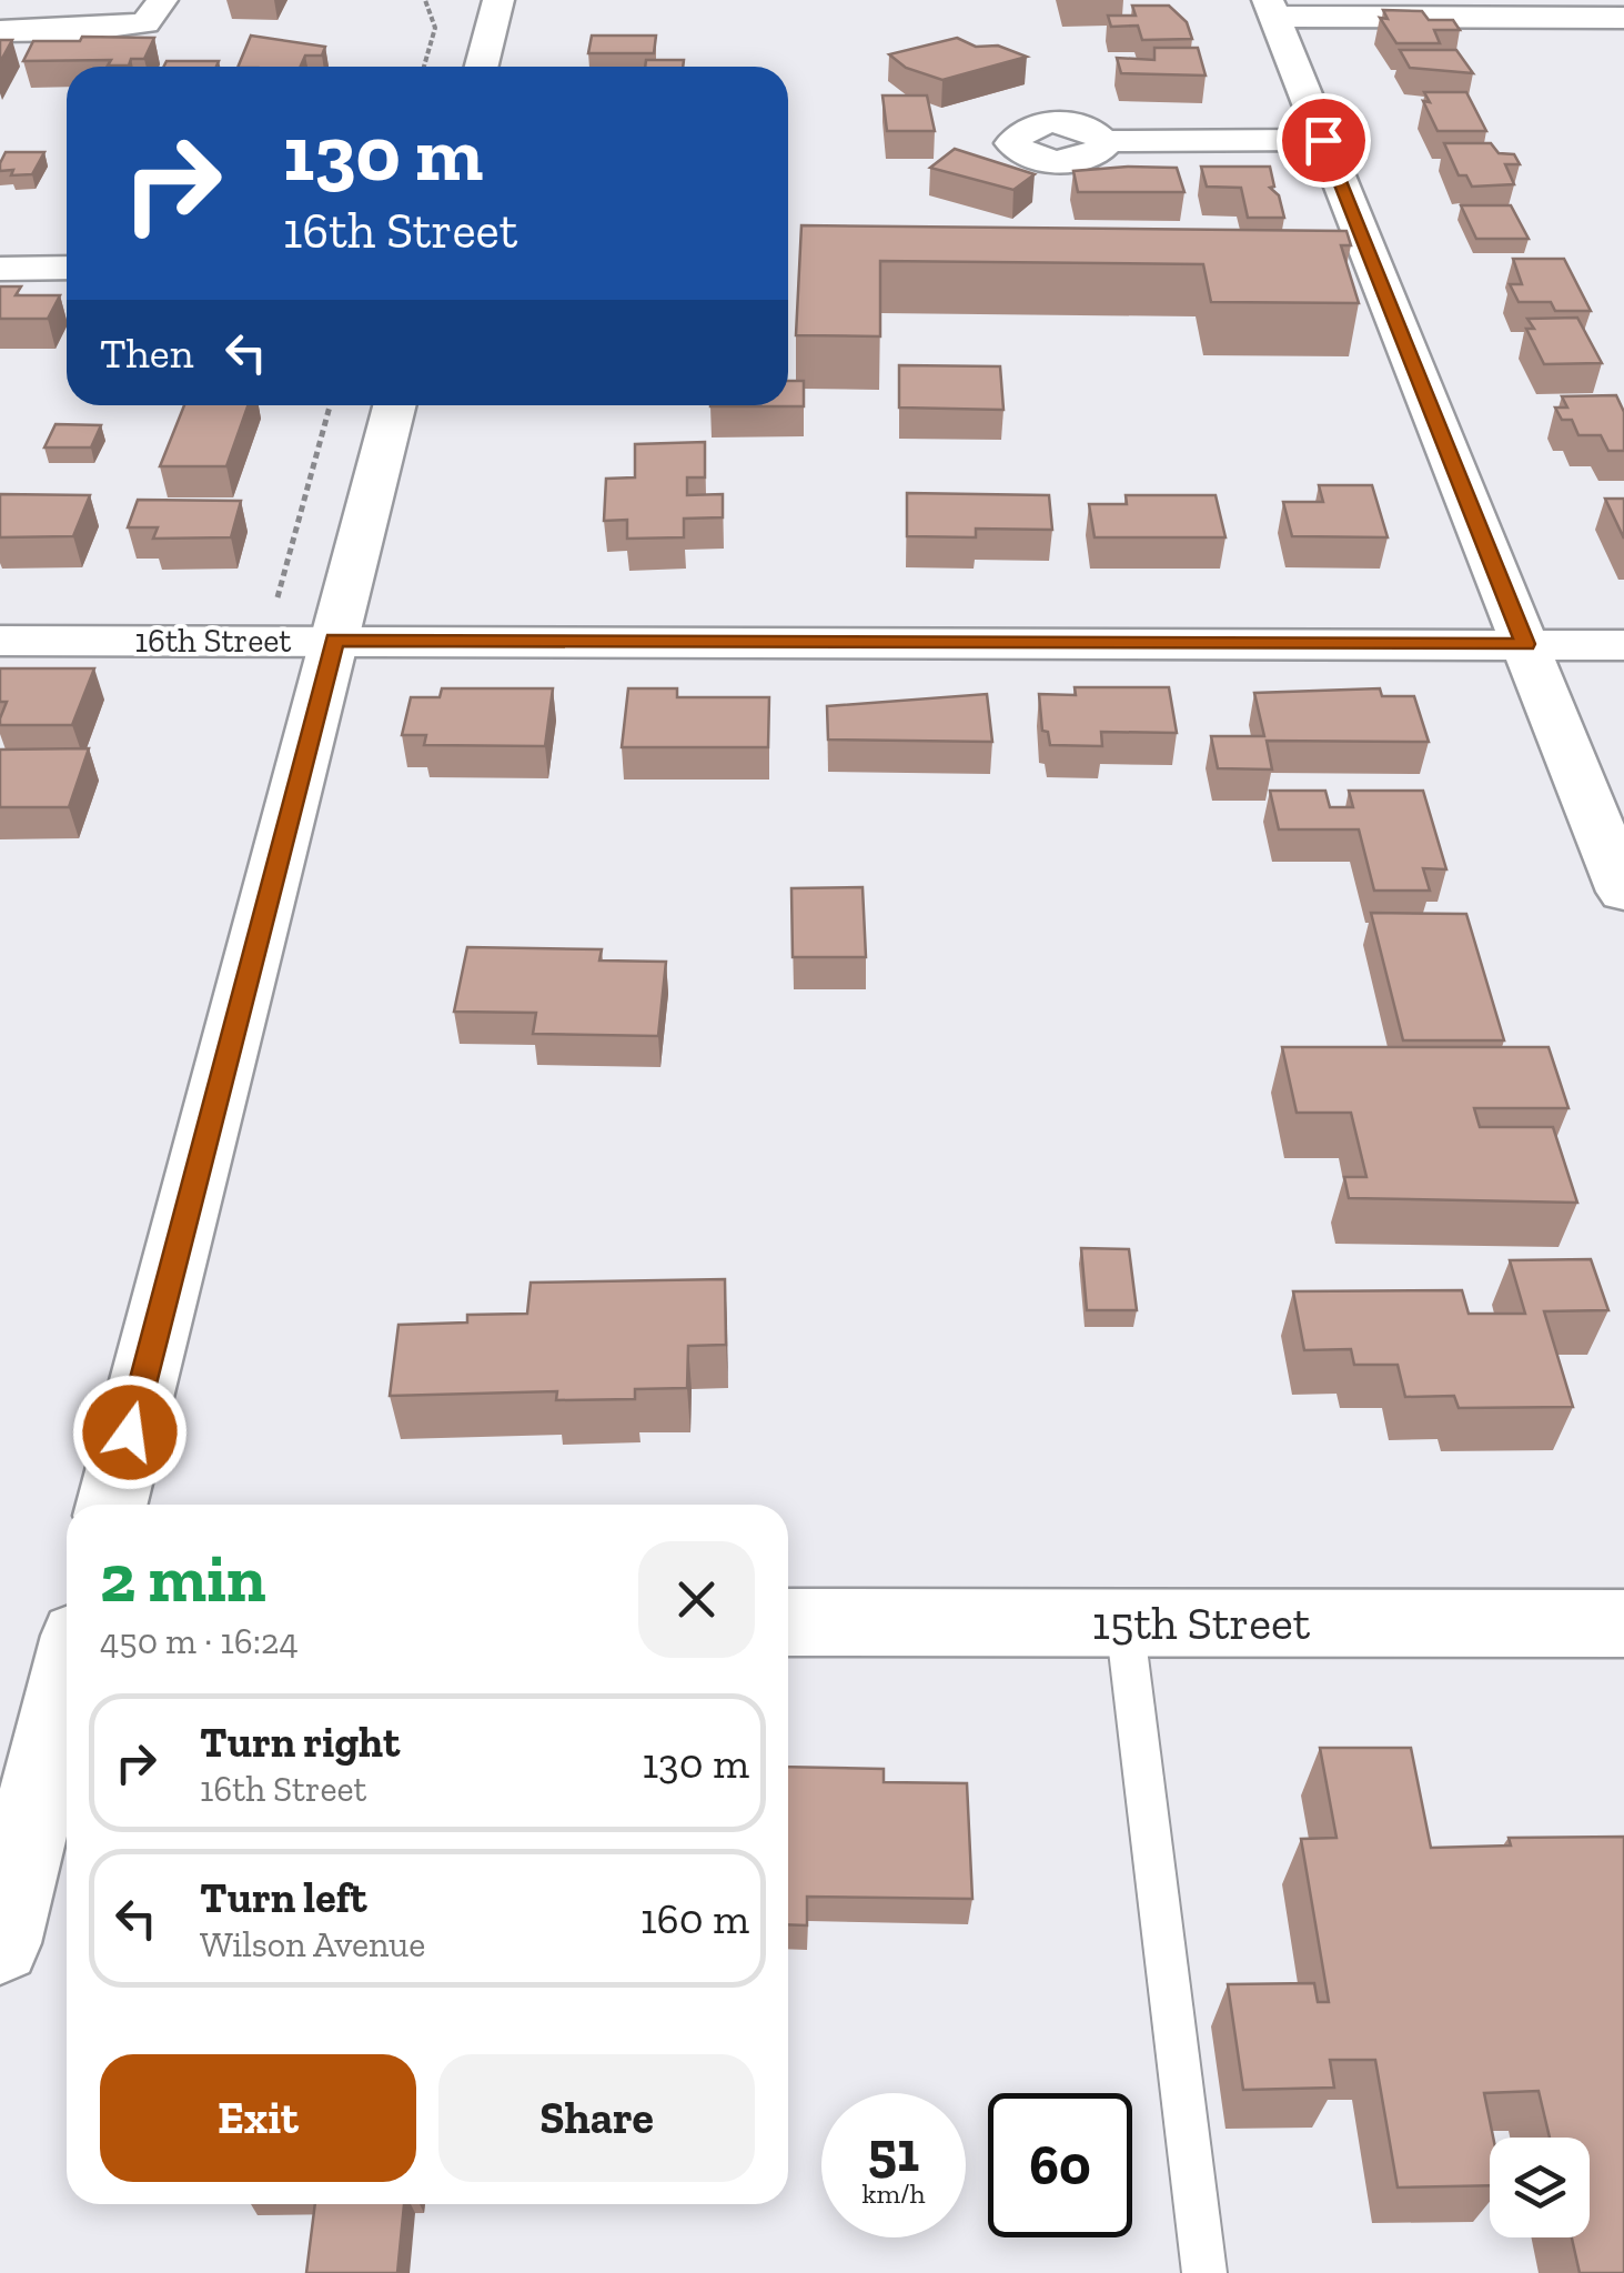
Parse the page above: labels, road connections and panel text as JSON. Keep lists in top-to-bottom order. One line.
{"streets":{"street":["16th Street","15th Street"]},"page":{"turn":["130 m","16th Street"],"then":"Then","heading":["2 min","450 m · 16:24"],"list":[{"name":"Turn right","note":"16th Street","value":"130 m"},{"name":"Turn left","note":"Wilson Avenue","value":"160 m"}],"buttons":["Exit","Share"],"speed":"51 km/h","limit":"60"}}
